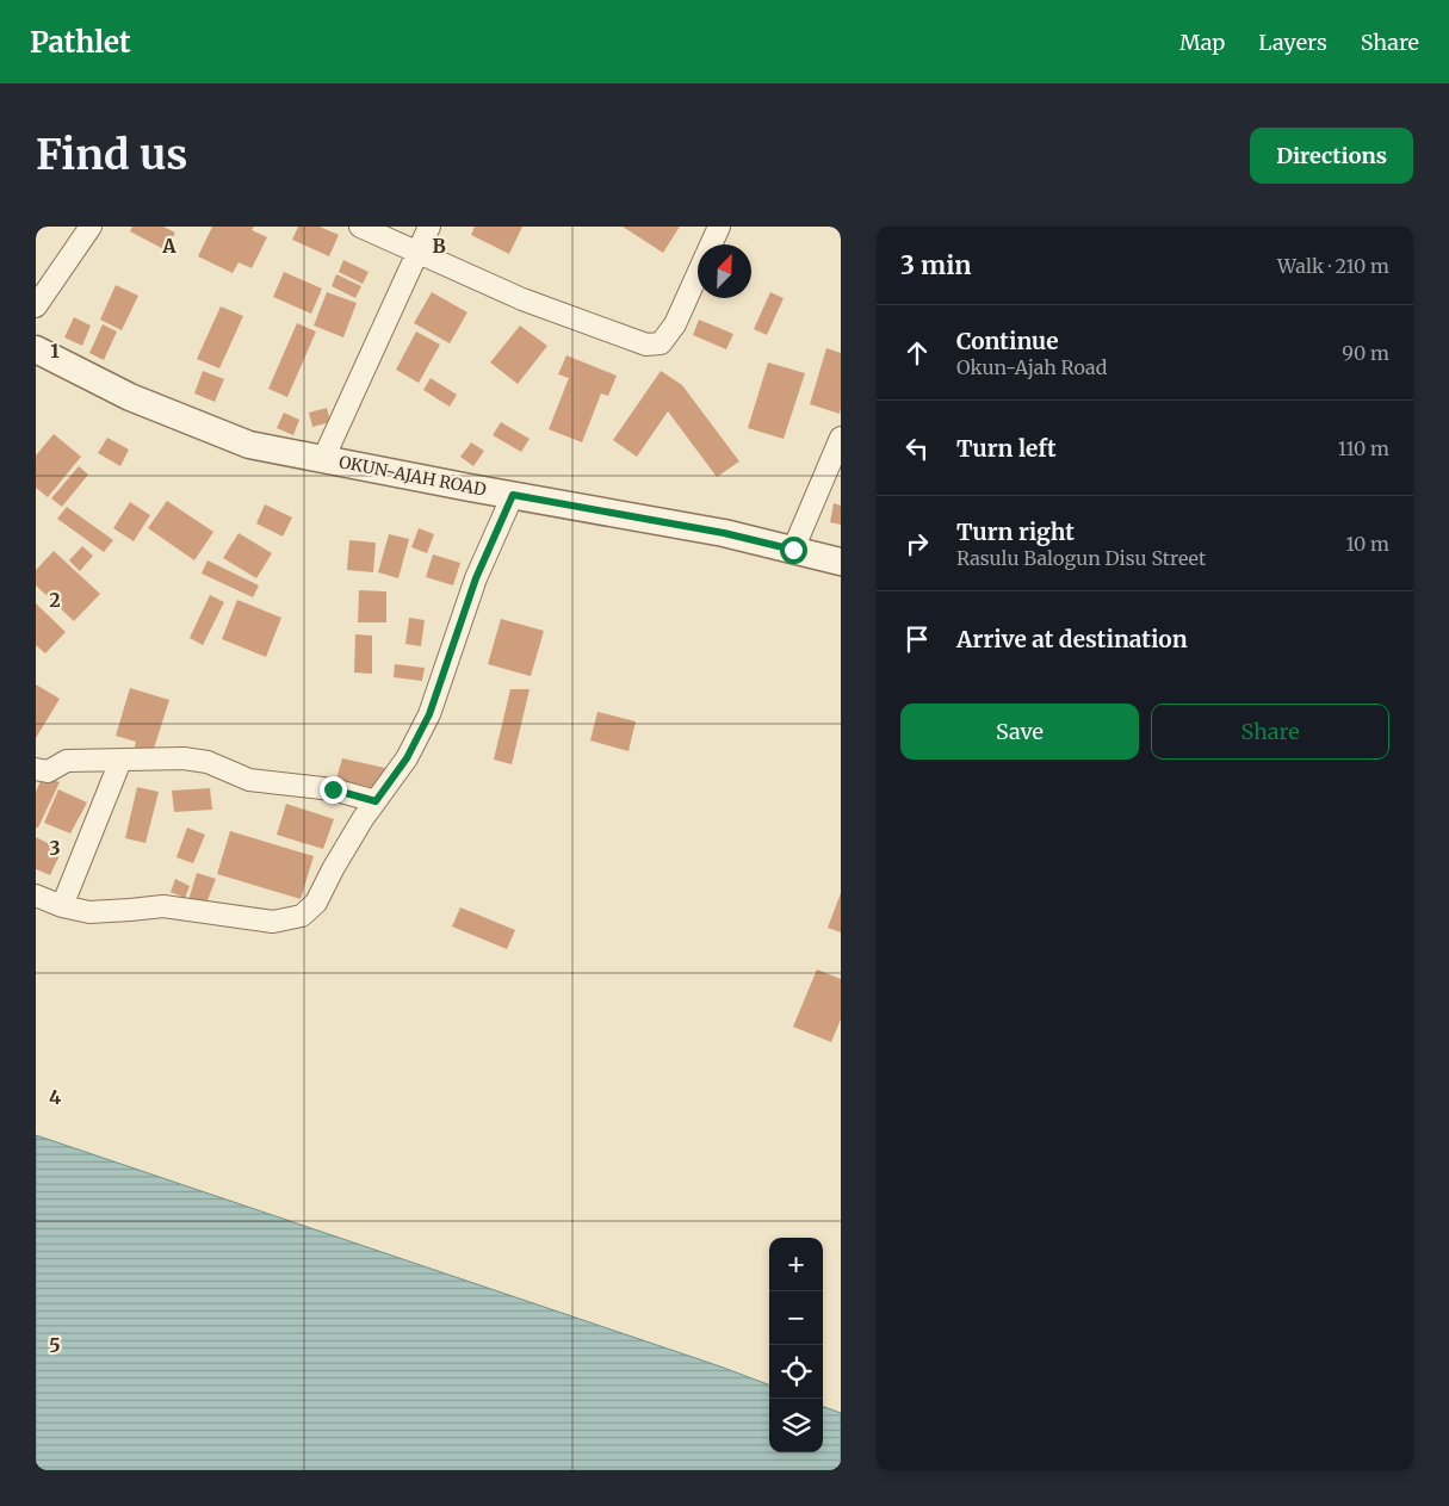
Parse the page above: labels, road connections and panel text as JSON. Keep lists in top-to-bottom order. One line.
{"streets":{"street":["OKUN-AJAH ROAD"]},"north":"top right","page":{"header":"Pathlet","nav":["Map","Layers","Share"],"buttons":["Directions",["Save","Share"]],"title":"Find us","heading":["3 min","Walk · 210 m"],"list":[["Continue","Okun-Ajah Road","90 m"],["Turn left","110 m"],["Turn right","Rasulu Balogun Disu Street","10 m"],"Arrive at destination"],"map_buttons":["+","−"]},"grid":{"columns":["A","B"],"rows":["1","2","3","4","5"]}}
